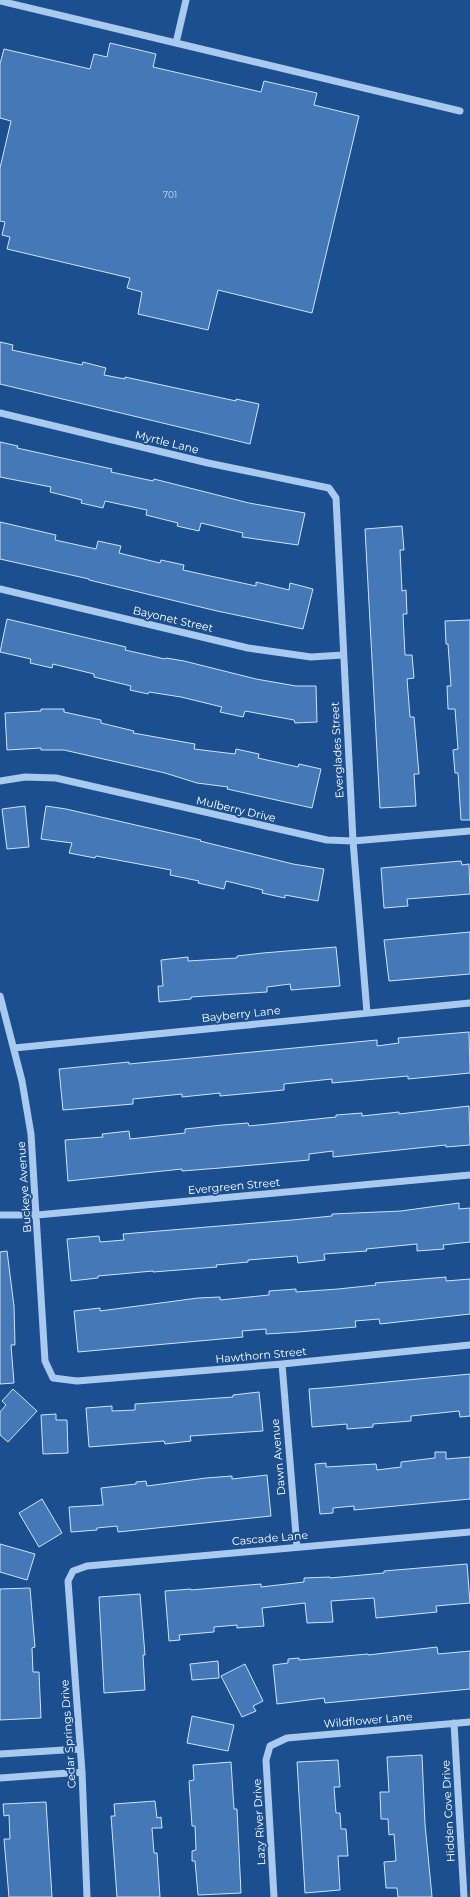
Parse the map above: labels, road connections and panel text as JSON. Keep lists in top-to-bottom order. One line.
{"streets":{"street":["Myrtle Lane","Bayonet Street","Everglades Street","Mulberry Drive","Bayberry Lane","Evergreen Street","Buckeye Avenue","Hawthorn Street","Dawn Avenue","Cascade Lane","Wildflower Lane","Cedar Springs Drive","Hidden Cove Drive","Lazy River Drive"]},"crossings":[["Myrtle Lane","Everglades Street"],["Bayonet Street","Everglades Street"],["Everglades Street","Mulberry Drive"],["Everglades Street","Bayberry Lane"],["Bayberry Lane","Buckeye Avenue"],["Evergreen Street","Buckeye Avenue"],["Buckeye Avenue","Hawthorn Street"],["Hawthorn Street","Dawn Avenue"],["Dawn Avenue","Cascade Lane"],["Cascade Lane","Cedar Springs Drive"],["Wildflower Lane","Hidden Cove Drive"],["Wildflower Lane","Lazy River Drive"]],"house_numbers":["701"]}
